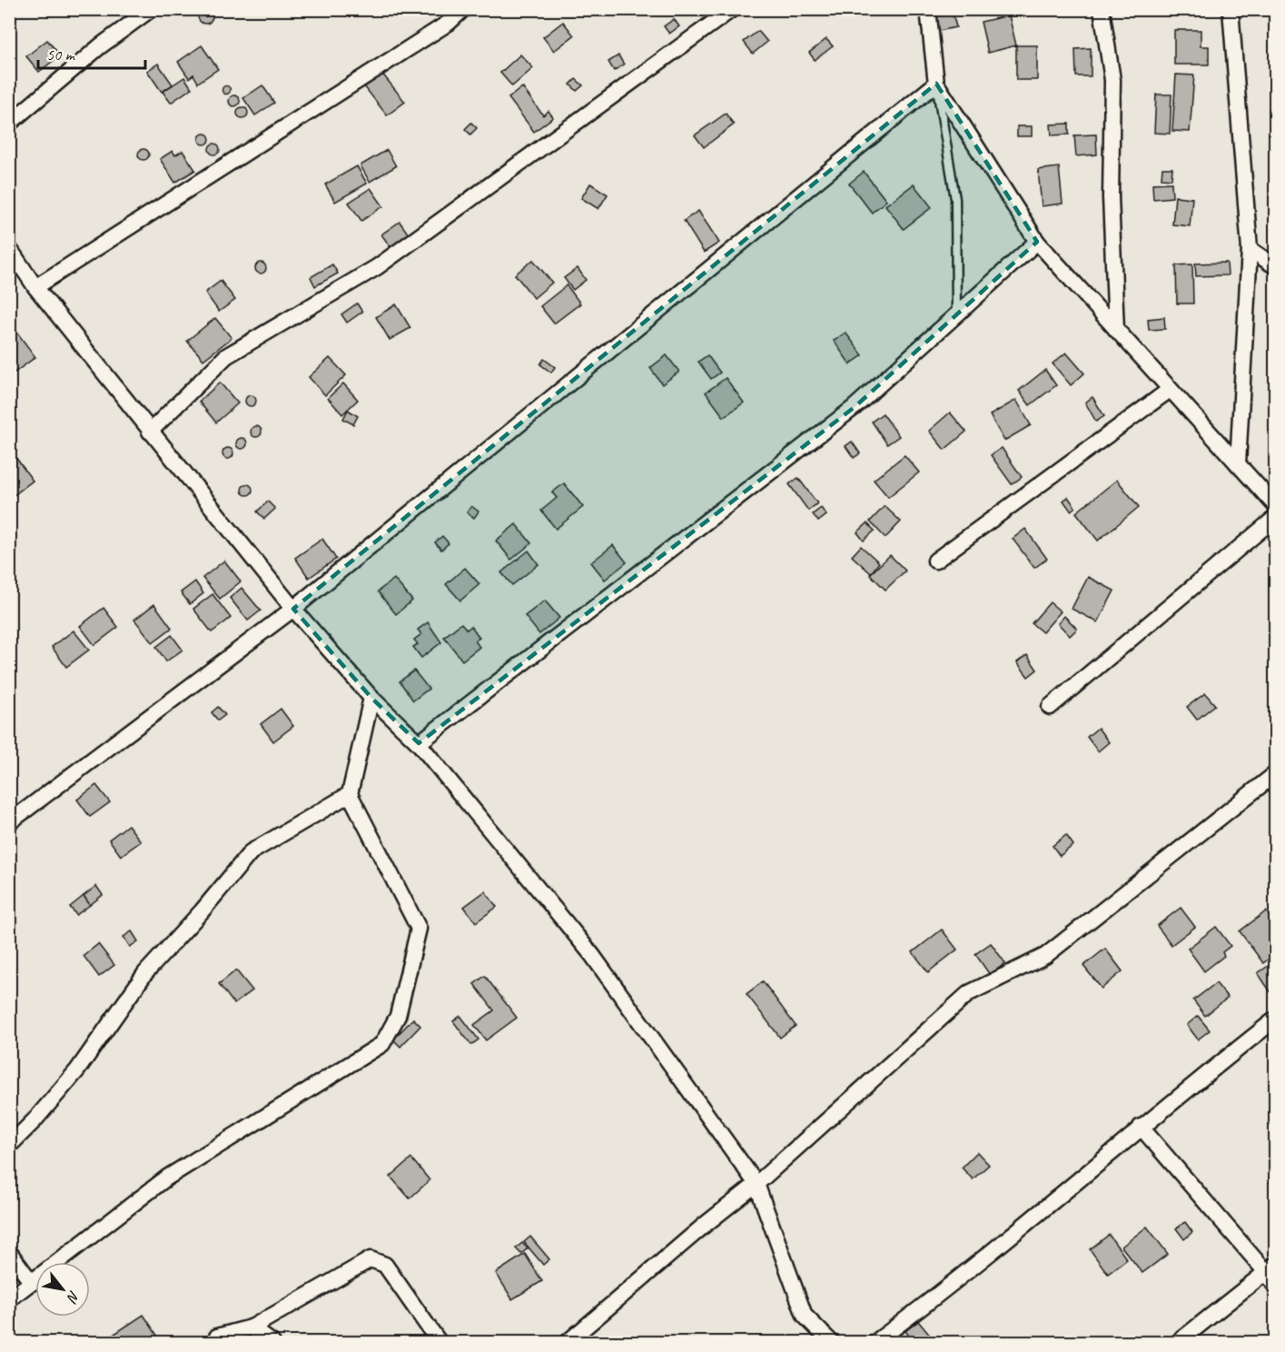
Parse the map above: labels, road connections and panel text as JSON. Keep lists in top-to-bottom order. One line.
{"scale_bar":"50 m","north":"bottom right"}
